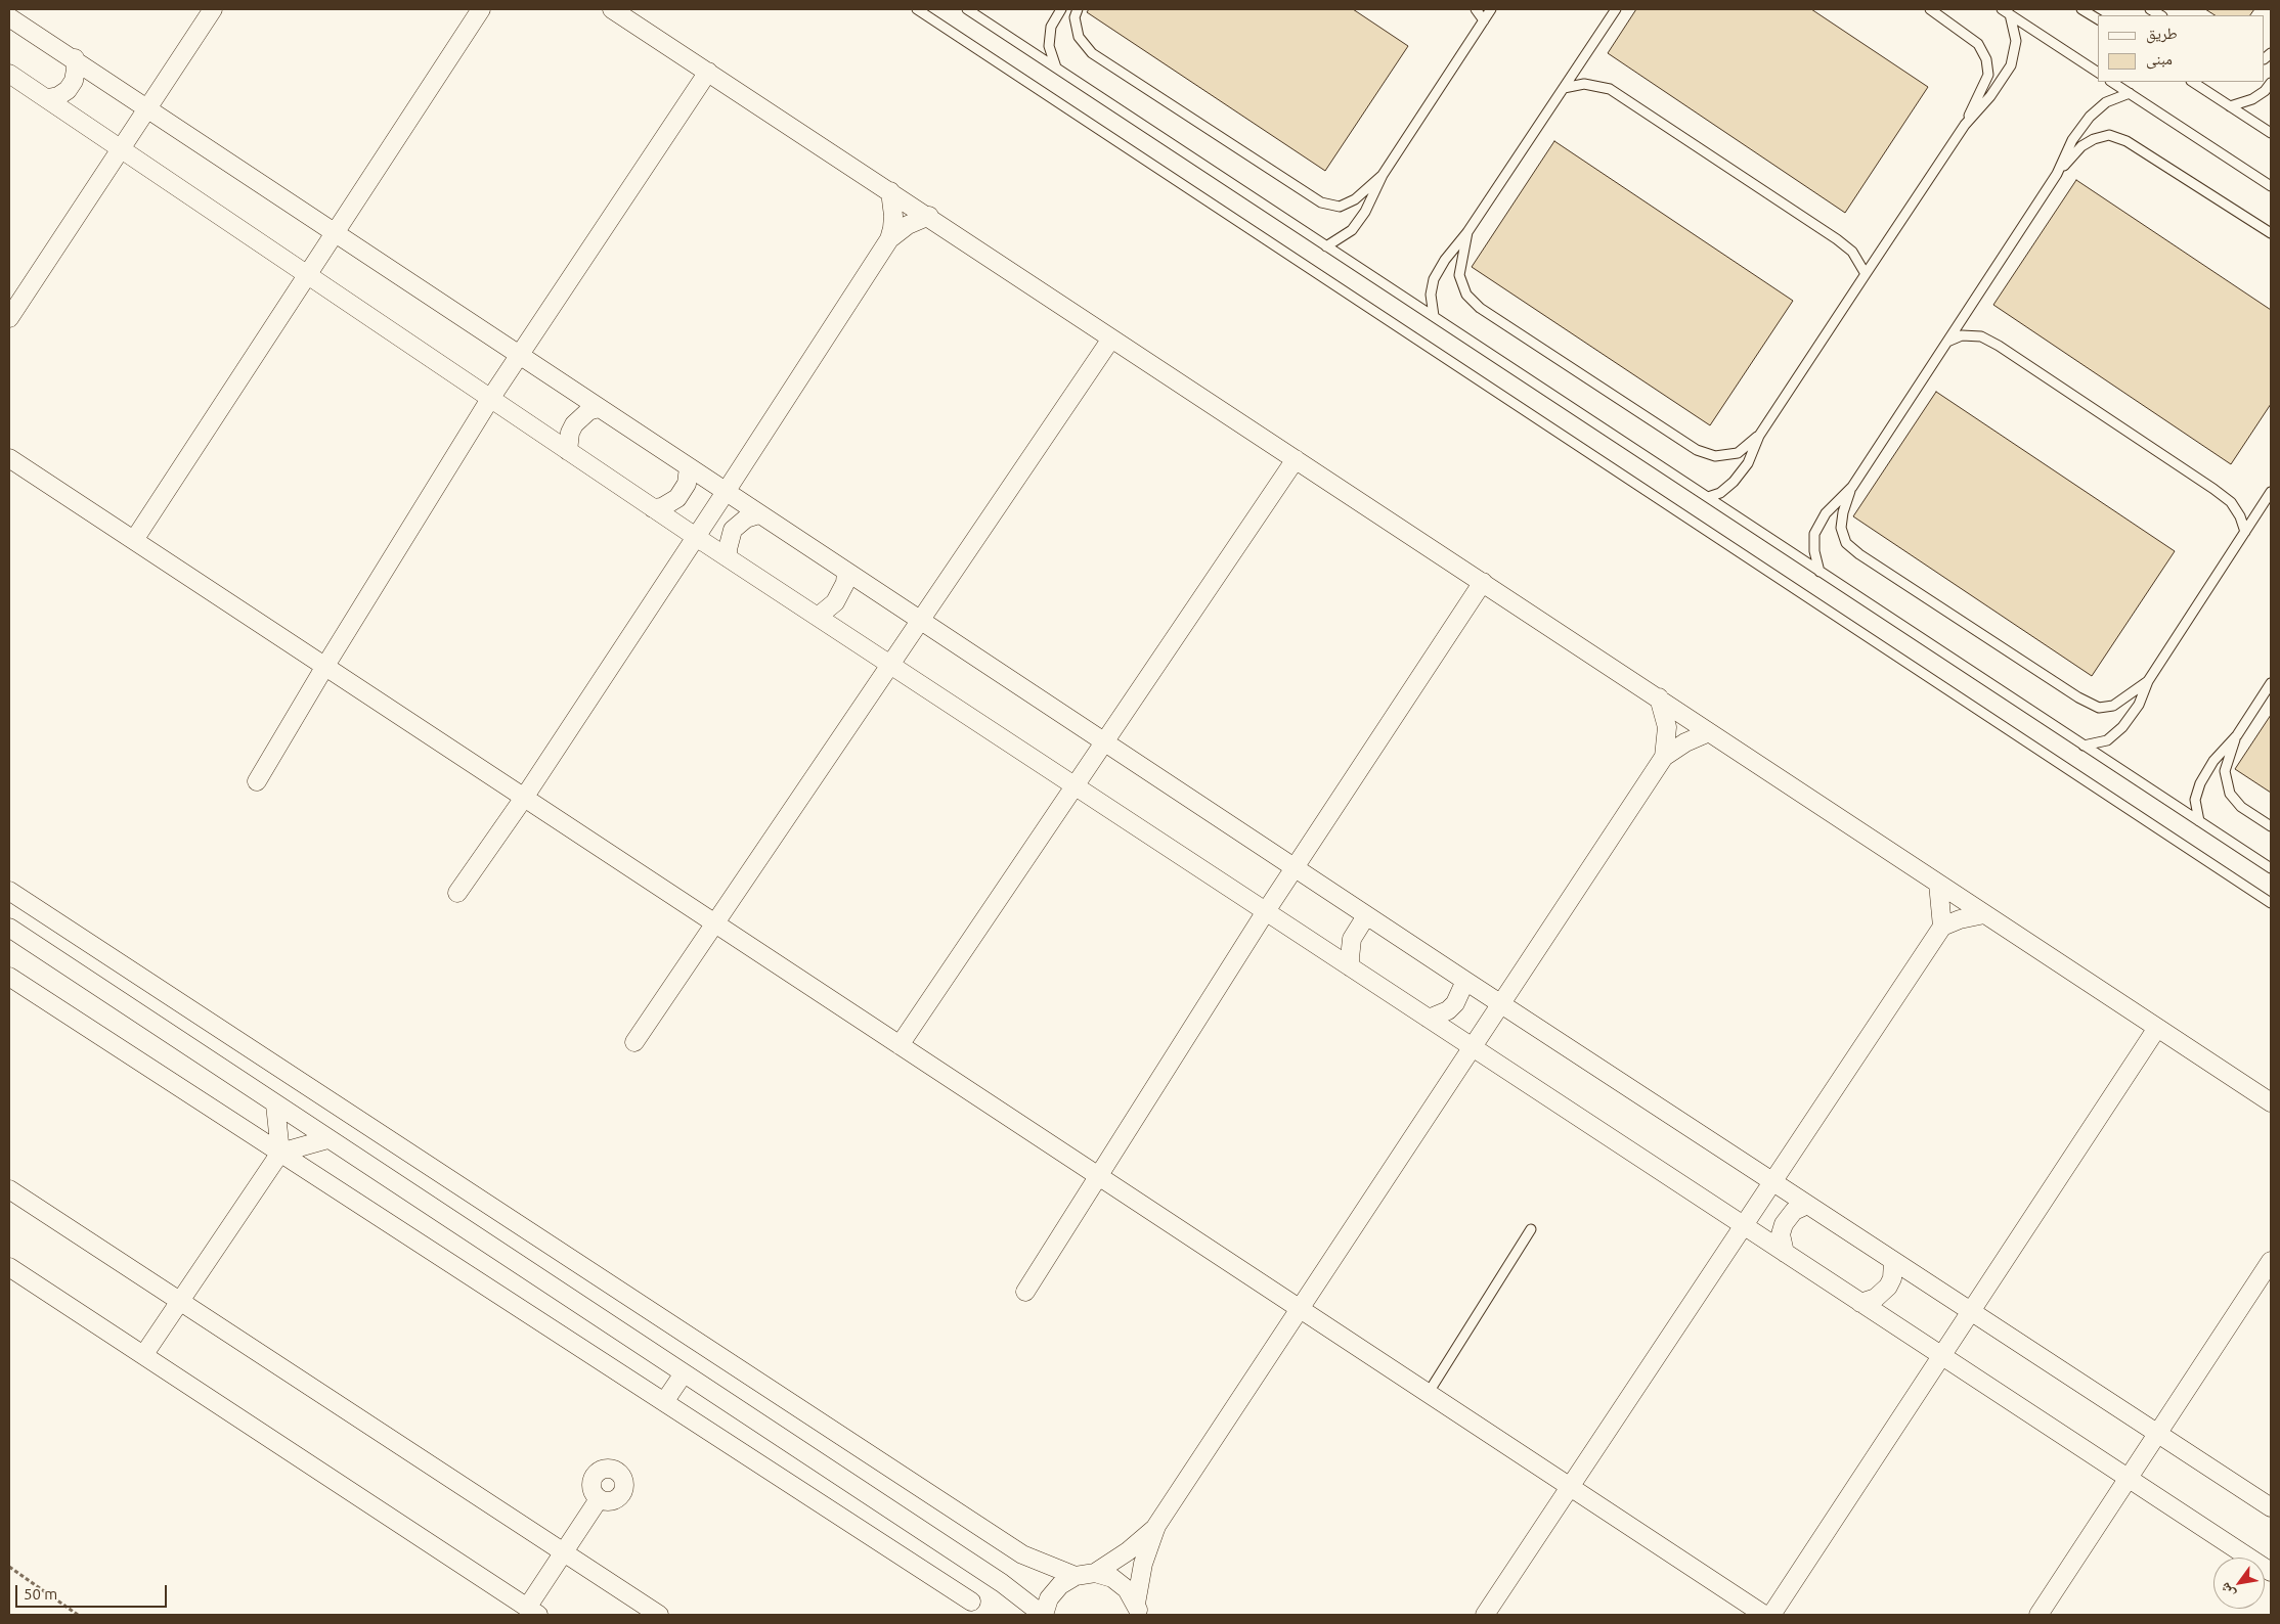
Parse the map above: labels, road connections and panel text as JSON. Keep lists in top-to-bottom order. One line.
{"legend":["طريق","مبنى"],"scale_bar":"50 m","north":"bottom left"}
